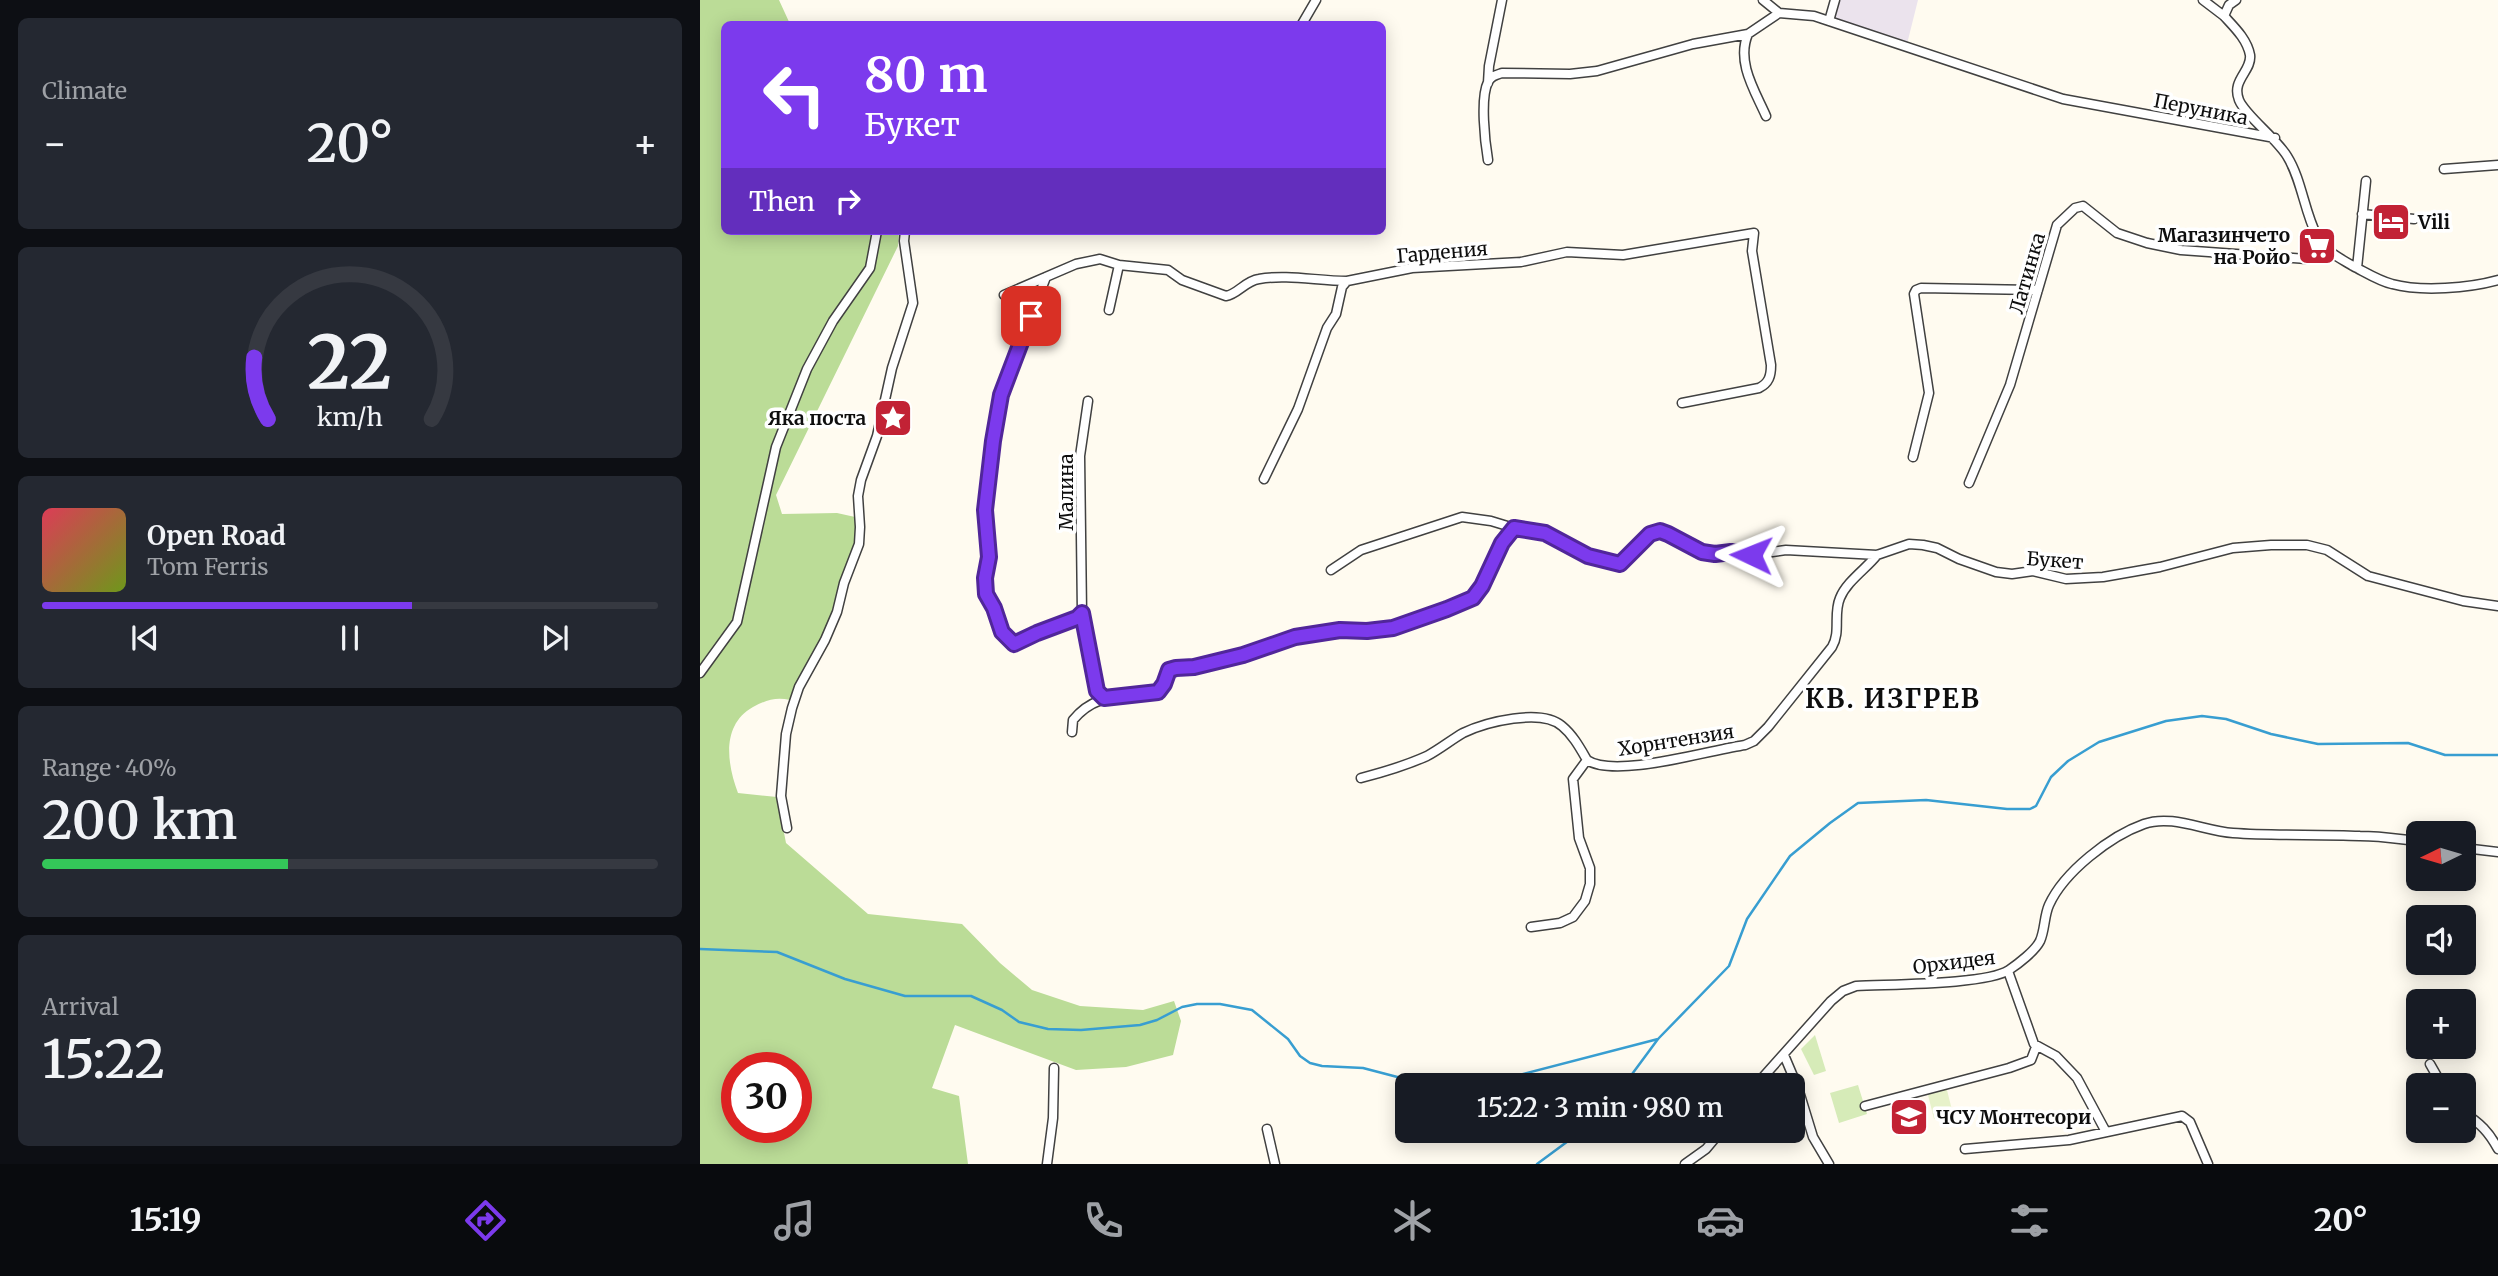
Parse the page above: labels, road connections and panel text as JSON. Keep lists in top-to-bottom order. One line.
{"streets":{"street":["Перуника","Гардения","Латинка","Малина","Букет","Хорнтензия","Орхидея"]},"crossings":[["Букет","Хорнтензия"]],"districts":["КВ. ИЗГРЕВ"],"places":{"hotel":["Vili"],"supermarket":["Магазинчето на Ройо"],"place":["Яка поста"],"school or university":["ЧСУ Монтесори"]},"north":"left","page":{"tile":["Climate",["Range · 40%","200 km"],["Arrival","15:22"]],"turn":["80 m","Букет"],"heat":["−","20°","+"],"then":"Then","song":["Open Road","Tom Ferris"],"map_buttons":["+","−"],"limit":"30","trip":"15:22 · 3 min · 980 m","tabs":["15:19","20°"],"gauge":["22","km/h"]}}
